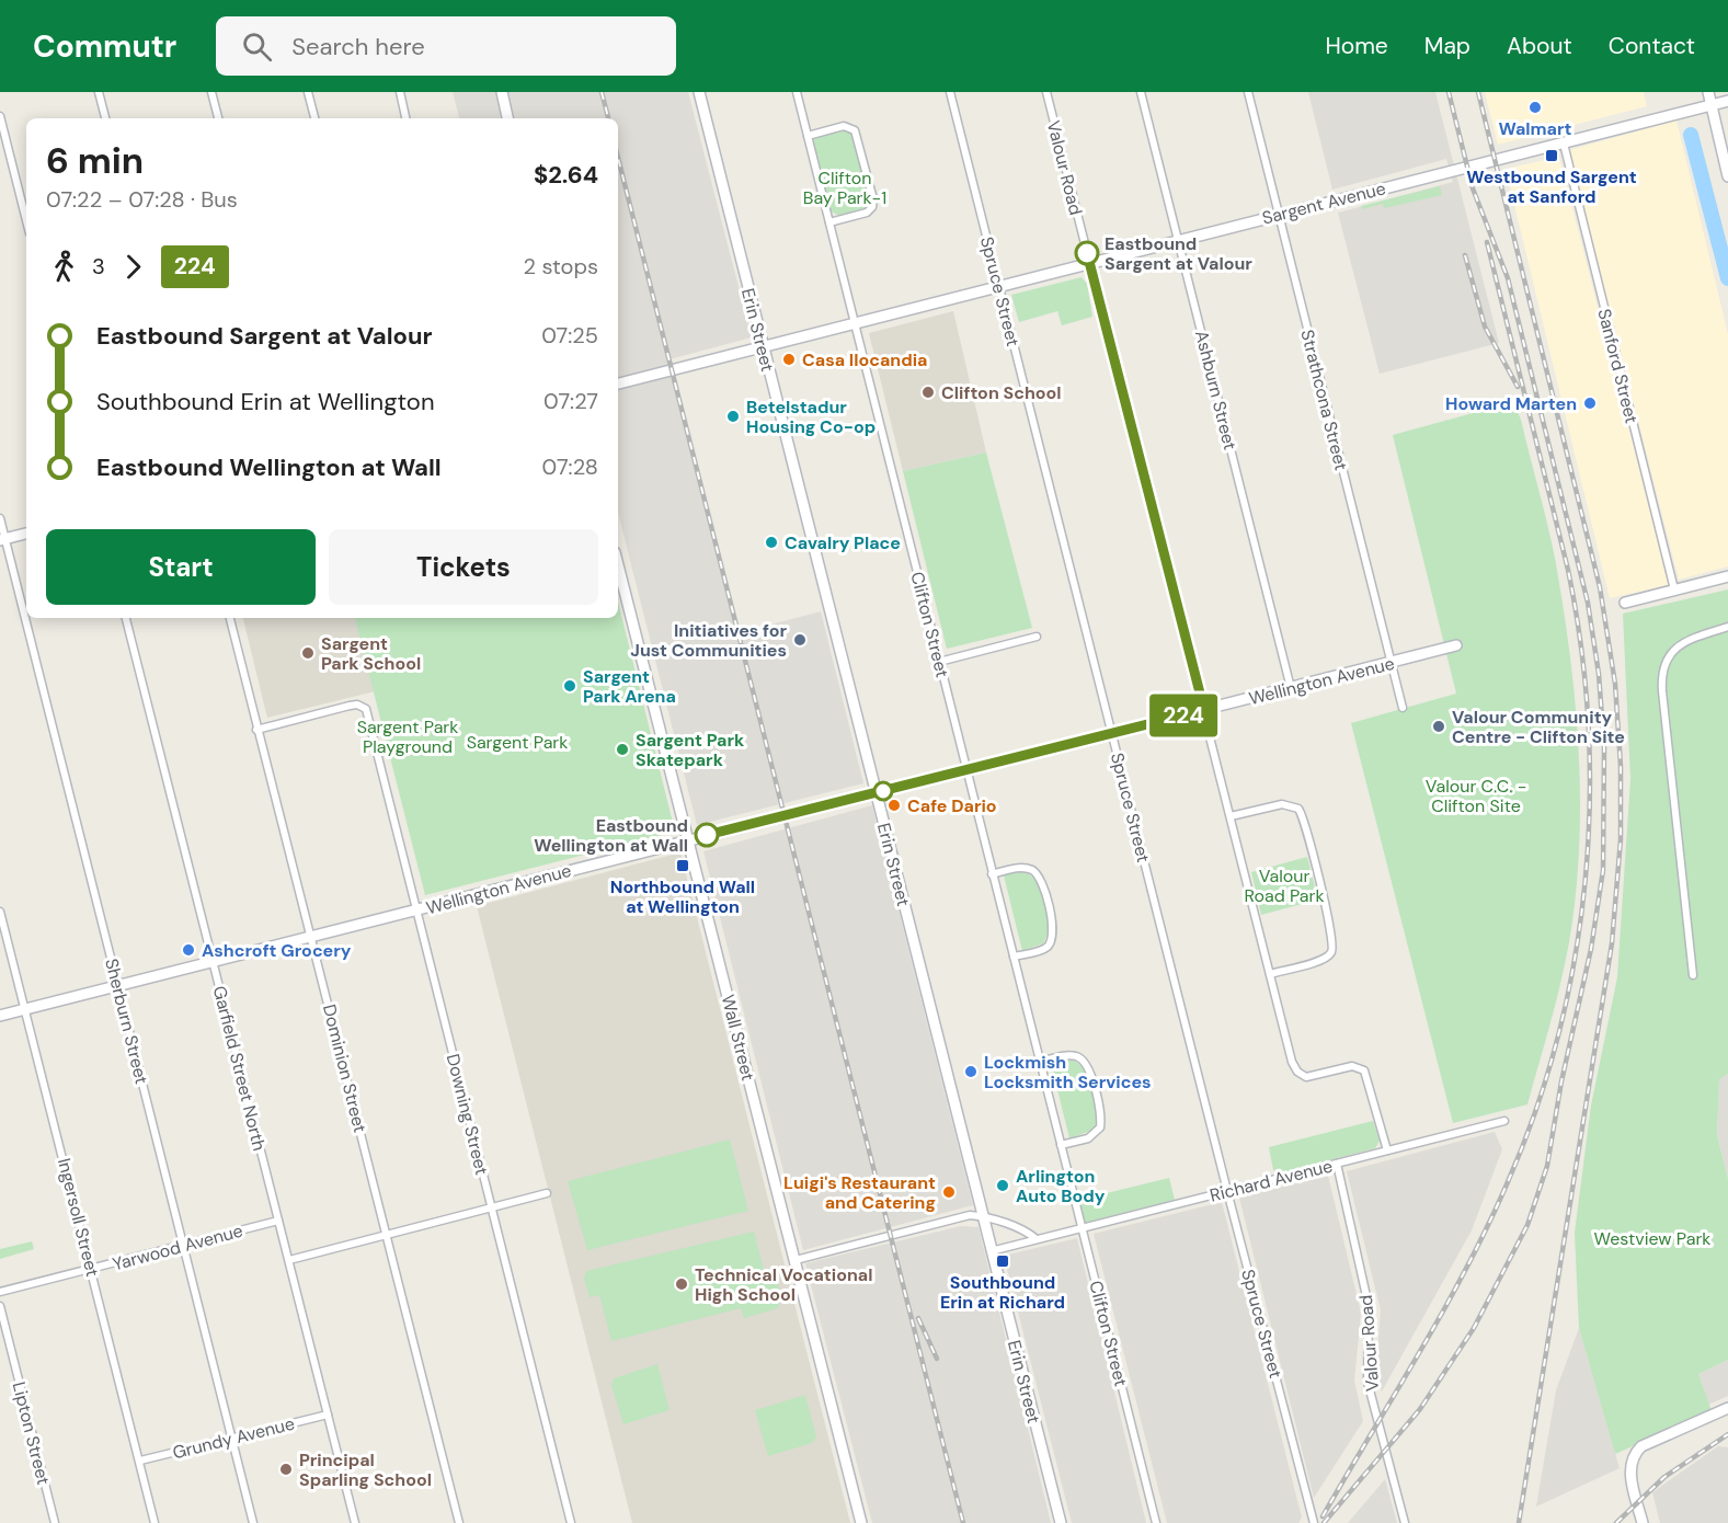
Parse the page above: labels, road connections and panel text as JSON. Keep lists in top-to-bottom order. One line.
{"streets":{"main road":["Sargent Avenue","Erin Street","Wellington Avenue","Wall Street"],"street":["Valour Road","Spruce Street","Sanford Street","Ashburn Street","Strathcona Street","Clifton Street","Sherburn Street","Garfield Street North","Dominion Street","Downing Street","Richard Avenue","Ingersoll Street","Yarwood Avenue","Lipton Street","Grundy Avenue"]},"crossings":[["Valour Road","Sargent Avenue"],["Valour Road","Wellington Avenue"],["Valour Road","Richard Avenue"],["Sargent Avenue","Spruce Street"],["Sargent Avenue","Erin Street"],["Sargent Avenue","Sanford Street"],["Sargent Avenue","Ashburn Street"],["Sargent Avenue","Strathcona Street"],["Sargent Avenue","Clifton Street"],["Spruce Street","Wellington Avenue"],["Spruce Street","Richard Avenue"],["Erin Street","Wellington Avenue"],["Erin Street","Richard Avenue"],["Ashburn Street","Wellington Avenue"],["Strathcona Street","Wellington Avenue"],["Clifton Street","Wellington Avenue"],["Clifton Street","Richard Avenue"],["Wellington Avenue","Sherburn Street"],["Wellington Avenue","Wall Street"],["Wellington Avenue","Garfield Street North"],["Wellington Avenue","Dominion Street"],["Wellington Avenue","Downing Street"],["Wellington Avenue","Ingersoll Street"],["Sherburn Street","Yarwood Avenue"],["Sherburn Street","Grundy Avenue"],["Garfield Street North","Yarwood Avenue"],["Garfield Street North","Grundy Avenue"],["Dominion Street","Downing Street"],["Ingersoll Street","Yarwood Avenue"],["Ingersoll Street","Grundy Avenue"]],"parks":["Clifton Bay Park-1","Sargent Park Playground","Sargent Park","Valour C.C. - Clifton Site","Valour Road Park","Westview Park"],"places":{"other":["Walmart","Eastbound Sargent at Valour","Casa Ilocandia","Clifton School","Howard Marten","Betelstadur Housing Co-op","Cavalry Place","Initiatives for Just Communities","Sargent Park School","Sargent Park Arena","Valour Community Centre - Clifton Site","Sargent Park Skatepark","Cafe Dario","Eastbound Wellington at Wall","Ashcroft Grocery","Lockmish Locksmith Services","Arlington Auto Body","Luigi's Restaurant and Catering","Technical Vocational High School","Principal Sparling School"],"transit":["Westbound Sargent at Sanford","Northbound Wall at Wellington","Southbound Erin at Richard"]},"lines":["bus line 224"],"page":{"header":"Commutr","search":"Search here","nav":["Home","Map","About","Contact"],"on_map":"224","heading":["6 min","07:22 – 07:28 · Bus","$2.64"],"legs":["3","224","2 stops"],"list":[{"name":"Eastbound Sargent at Valour","value":"07:25"},{"name":"Southbound Erin at Wellington","value":"07:27"},{"name":"Eastbound Wellington at Wall","value":"07:28"}],"buttons":["Start","Tickets"]}}
